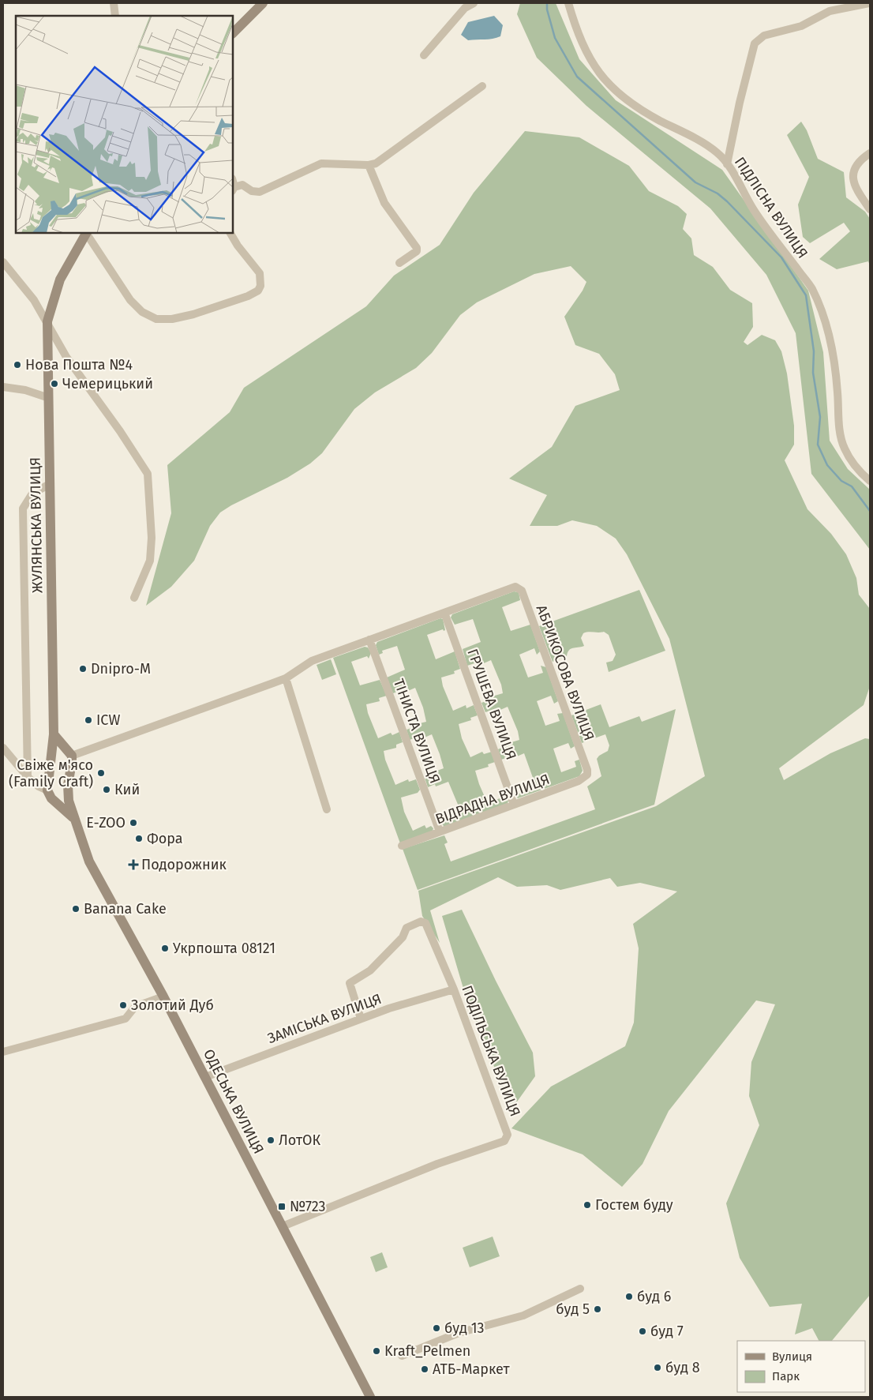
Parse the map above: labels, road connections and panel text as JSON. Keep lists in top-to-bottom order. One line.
{"streets":{"street":["ПІДЛІСНА ВУЛИЦЯ","ЖУЛЯНСЬКА ВУЛИЦЯ","АБРИКОСОВА ВУЛИЦЯ","ГРУШЕВА ВУЛИЦЯ","ТІНИСТА ВУЛИЦЯ","ВІДРАДНА ВУЛИЦЯ","ЗАМІСЬКА ВУЛИЦЯ","ПОДІЛЬСЬКА ВУЛИЦЯ","ОДЕСЬКА ВУЛИЦЯ"]},"crossings":[["АБРИКОСОВА ВУЛИЦЯ","ГРУШЕВА ВУЛИЦЯ"],["АБРИКОСОВА ВУЛИЦЯ","ВІДРАДНА ВУЛИЦЯ"],["ГРУШЕВА ВУЛИЦЯ","ВІДРАДНА ВУЛИЦЯ"],["ТІНИСТА ВУЛИЦЯ","ВІДРАДНА ВУЛИЦЯ"],["ЗАМІСЬКА ВУЛИЦЯ","ПОДІЛЬСЬКА ВУЛИЦЯ"],["ЗАМІСЬКА ВУЛИЦЯ","ОДЕСЬКА ВУЛИЦЯ"],["ПОДІЛЬСЬКА ВУЛИЦЯ","ОДЕСЬКА ВУЛИЦЯ"]],"places":{"other":["Нова Пошта №4","Чемерицький","Dnipro-M","ICW","Свіже м'ясо (Family Craft)","Кий","E-ZOO","Фора","Banana Cake","Укрпошта 08121","Золотий Дуб","ЛотОК","Гостем буду","буд 6","буд 5","буд 13","буд 7","Kraft_Pelmen","буд 8","АТБ-Маркет"],"health":["Подорожник"],"transit":["№723"]},"legend":["Вулиця","Парк"]}
